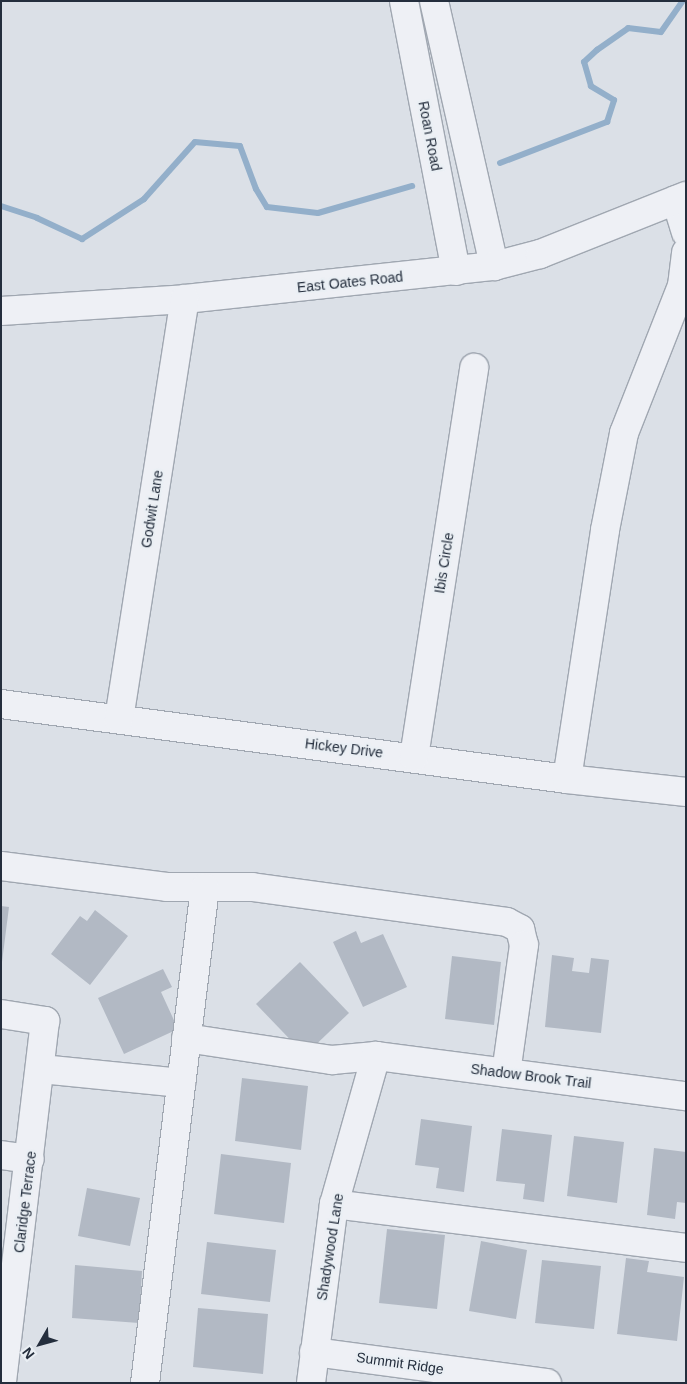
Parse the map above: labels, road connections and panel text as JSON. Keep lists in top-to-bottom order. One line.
{"streets":{"street":["Roan Road","East Oates Road","Godwit Lane","Ibis Circle","Hickey Drive","Shadow Brook Trail","Claridge Terrace","Shadywood Lane","Summit Ridge"]},"crossings":[["Roan Road","East Oates Road"],["East Oates Road","Godwit Lane"],["Godwit Lane","Hickey Drive"],["Ibis Circle","Hickey Drive"],["Shadow Brook Trail","Shadywood Lane"],["Shadywood Lane","Summit Ridge"]],"north":"bottom left"}
